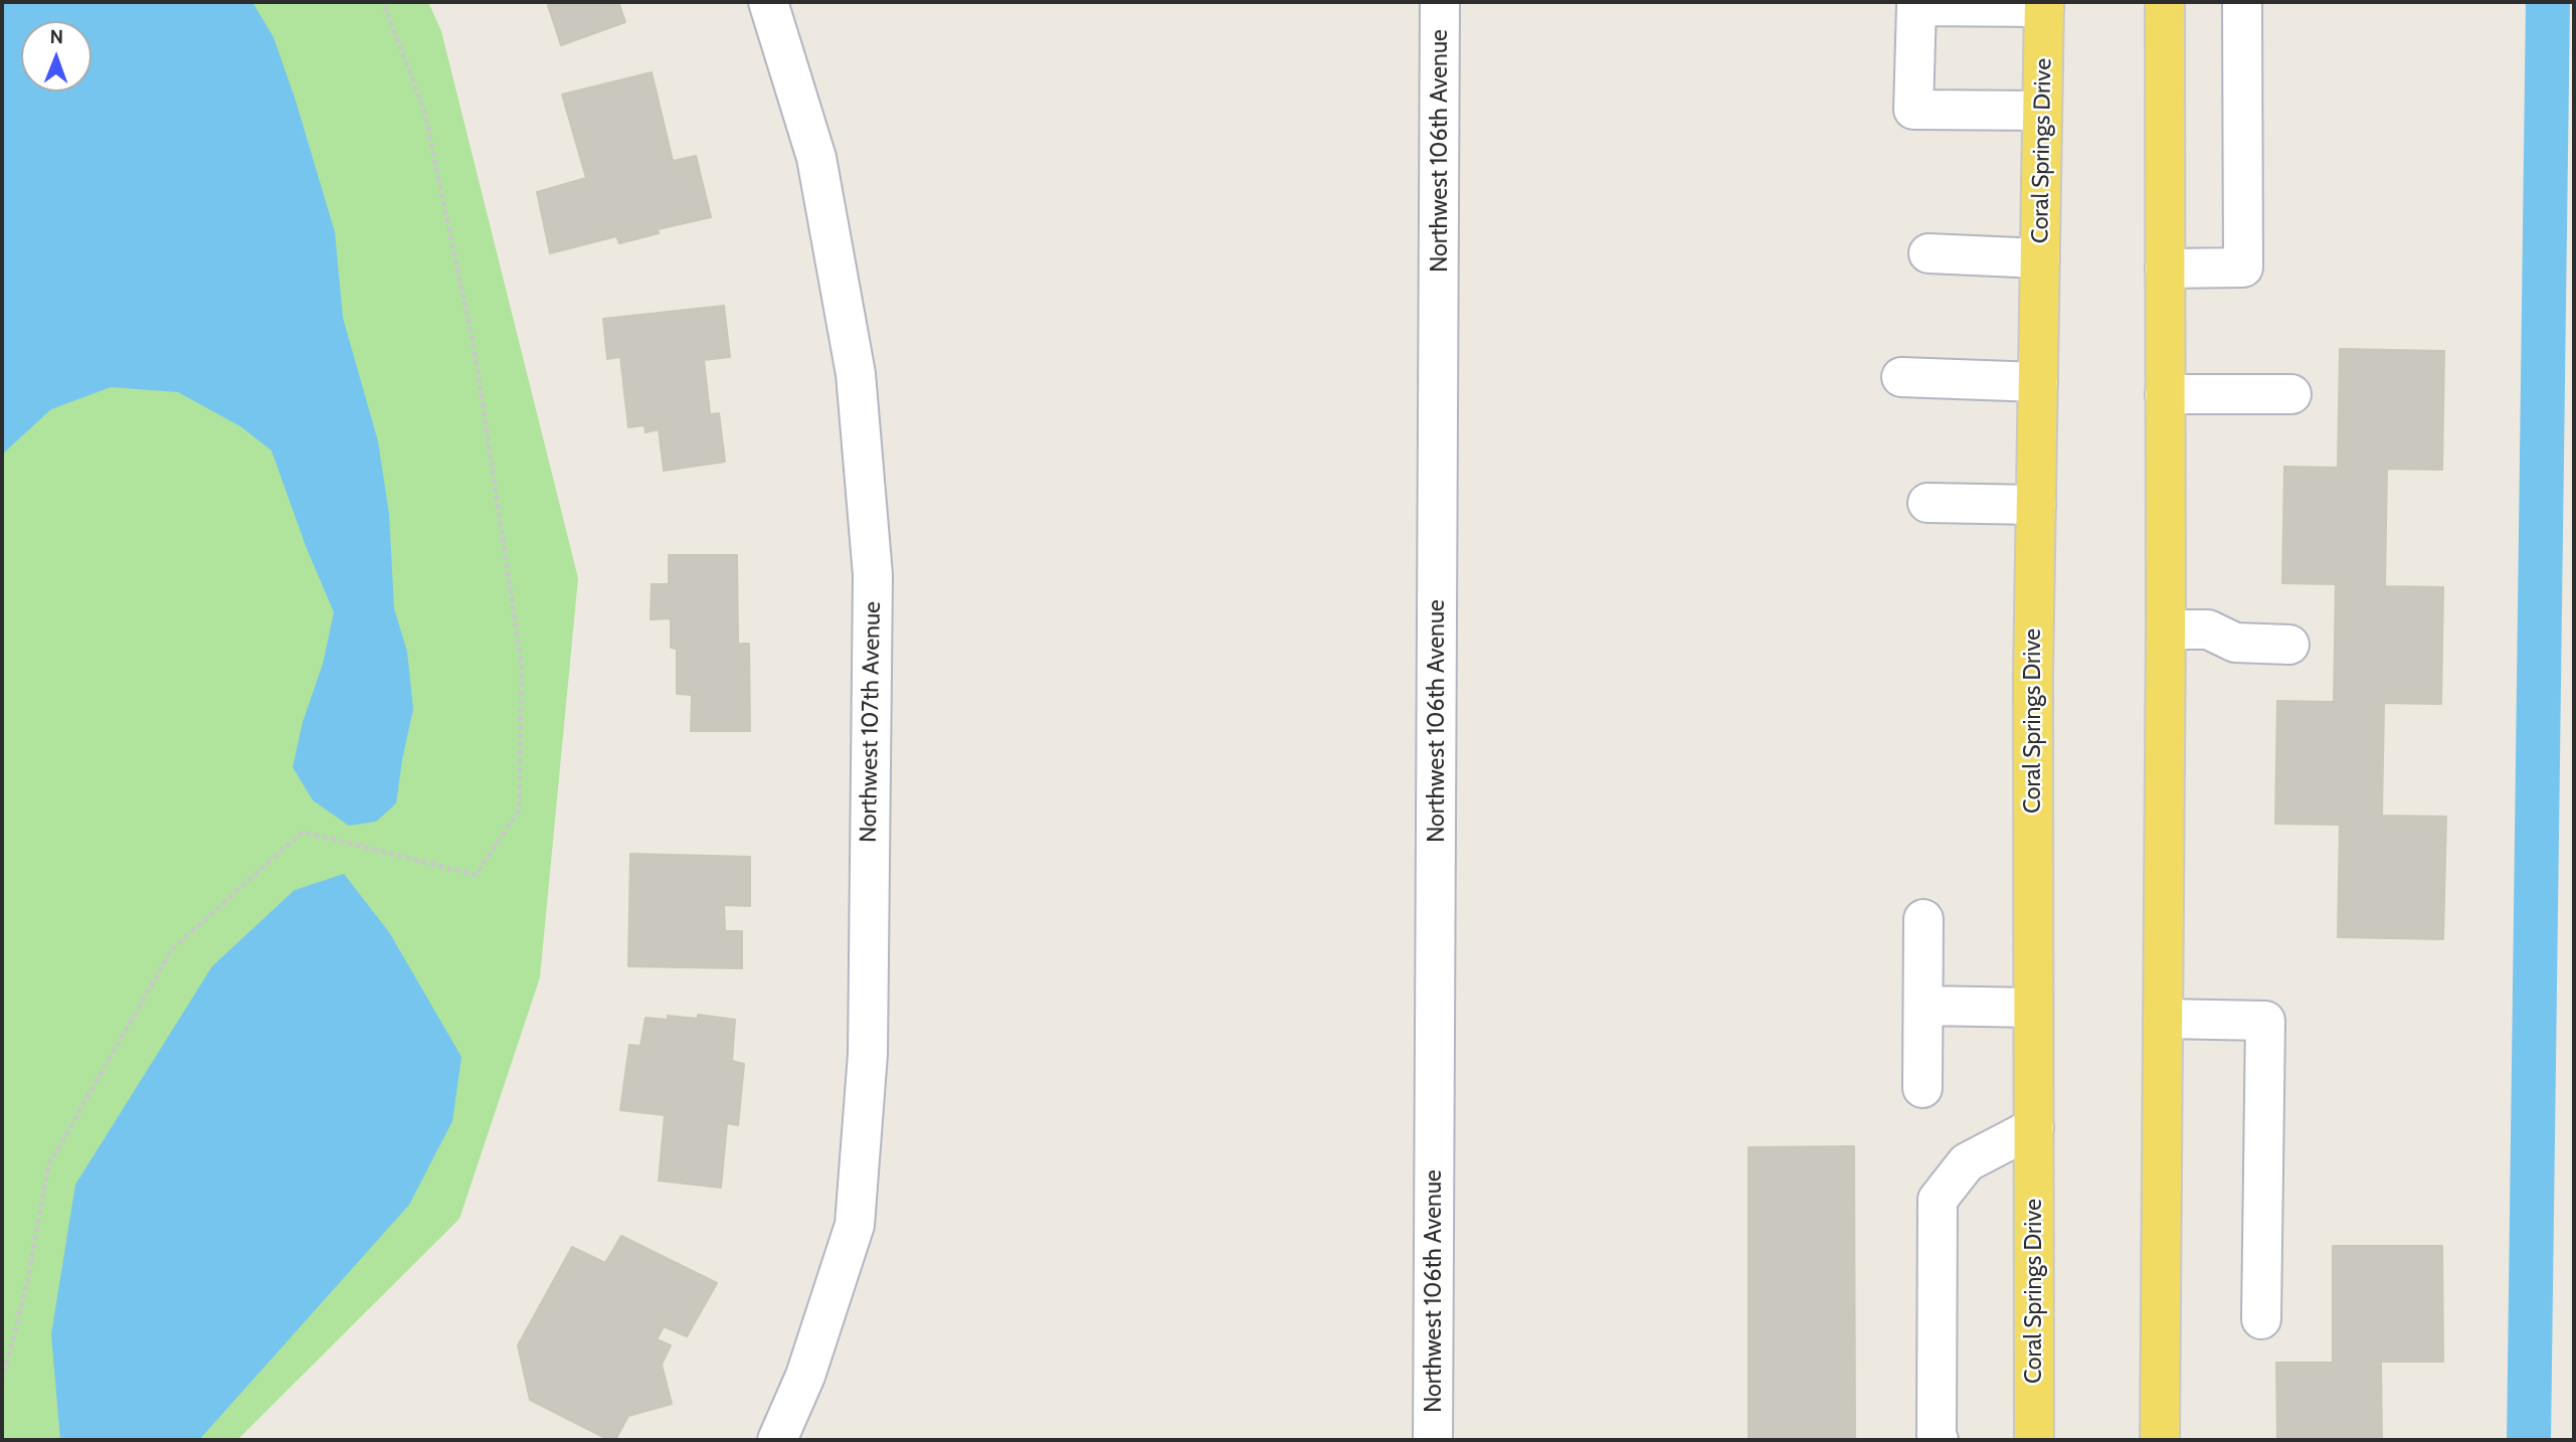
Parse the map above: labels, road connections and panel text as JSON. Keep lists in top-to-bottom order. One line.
{"streets":{"main road":["Coral Springs Drive"],"street":["Northwest 106th Avenue","Northwest 107th Avenue"]},"north":"top"}
